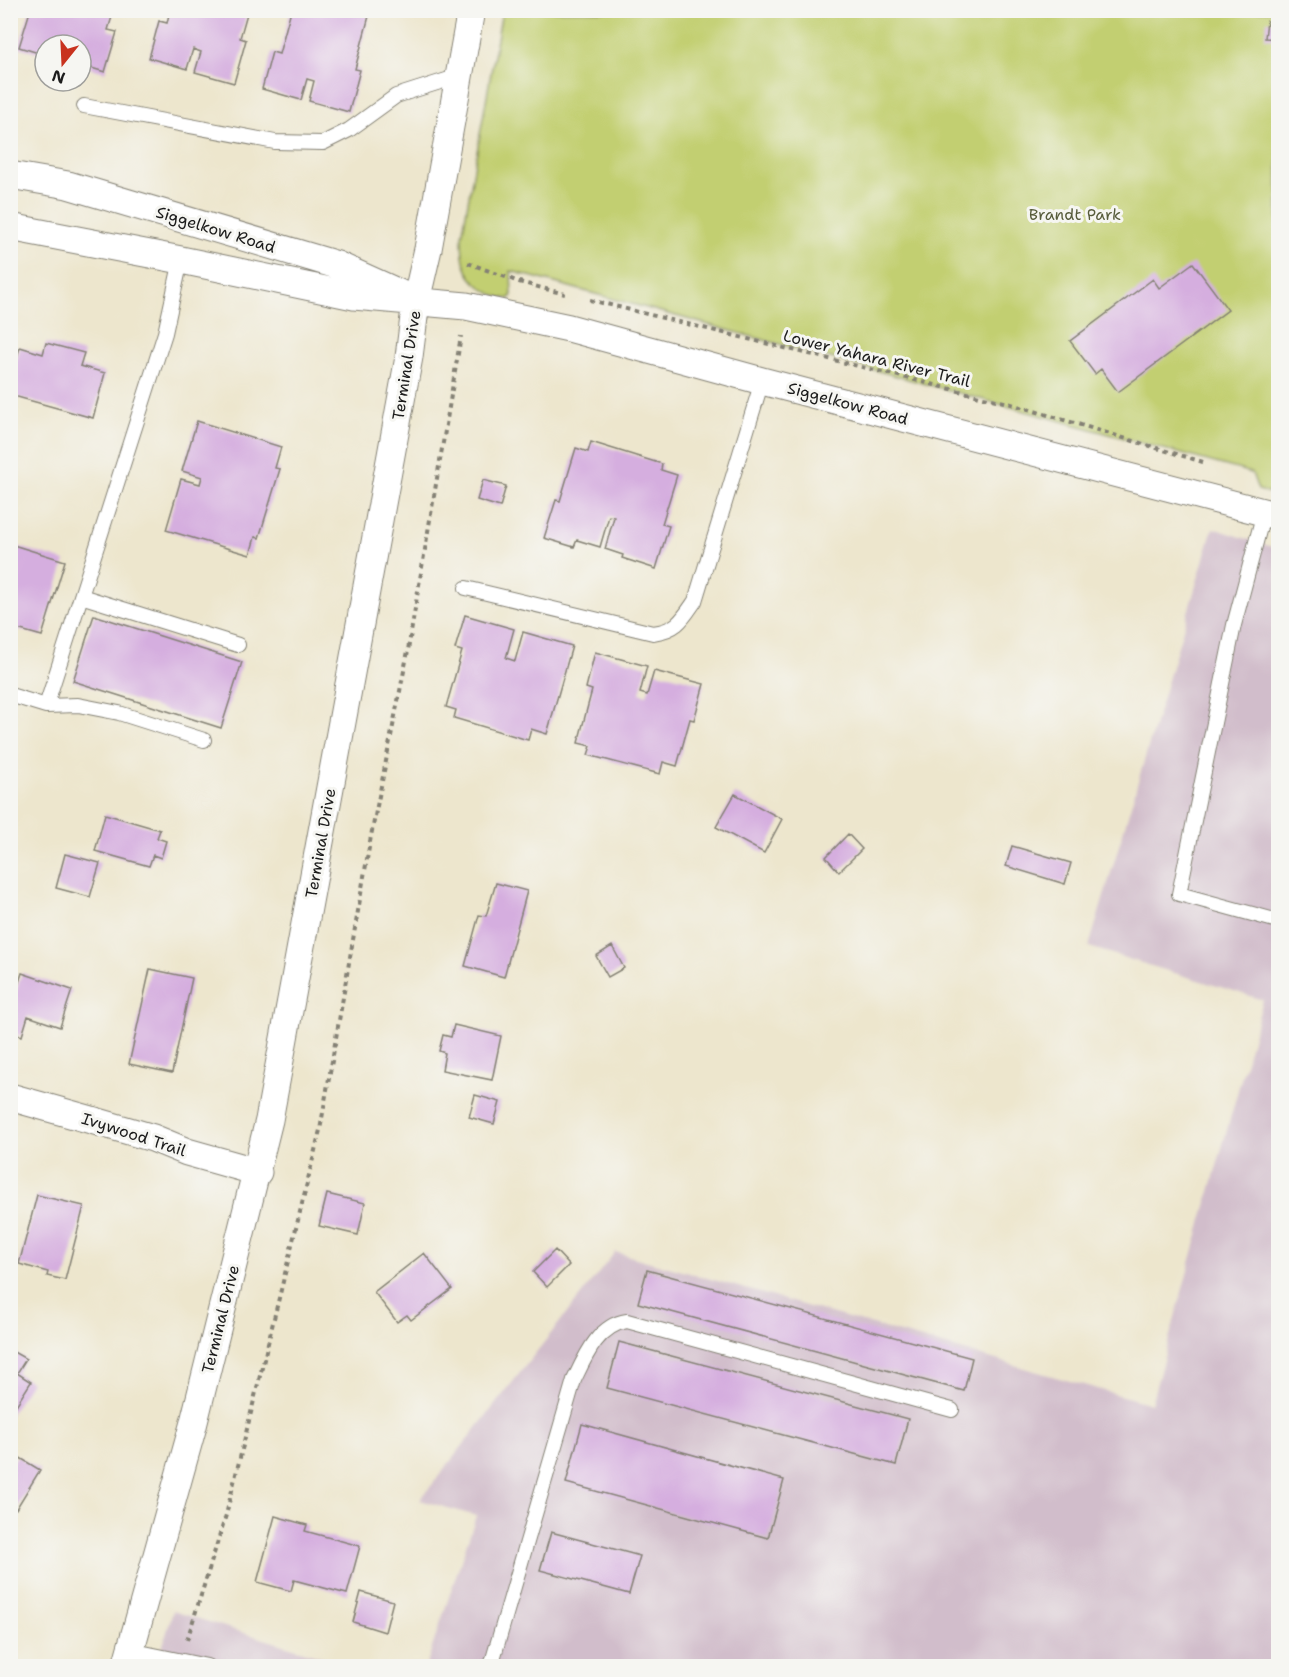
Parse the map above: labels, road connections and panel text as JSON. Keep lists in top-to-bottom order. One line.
{"streets":{"street":["Siggelkow Road","Terminal Drive","Ivywood Trail"],"path":["Lower Yahara River Trail"]},"crossings":[["Siggelkow Road","Terminal Drive"],["Terminal Drive","Ivywood Trail"]],"parks":["Brandt Park"],"north":"bottom"}
